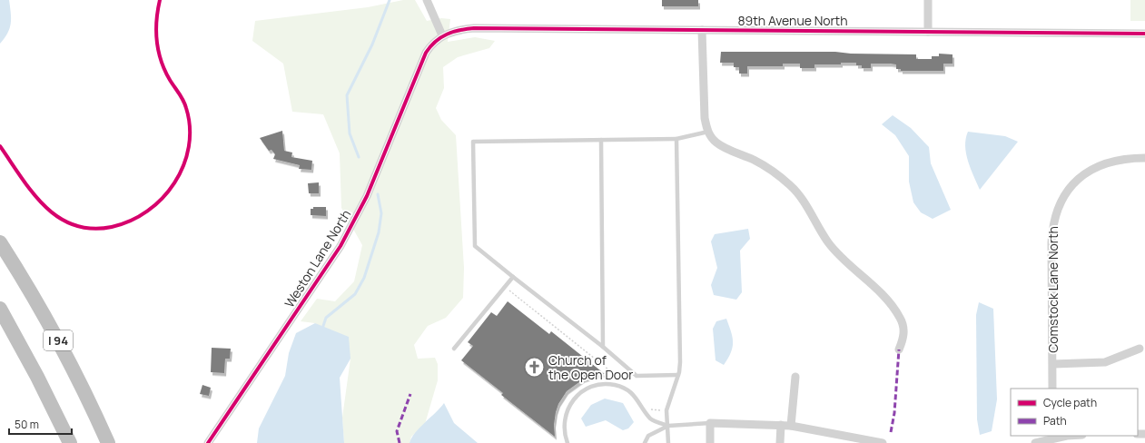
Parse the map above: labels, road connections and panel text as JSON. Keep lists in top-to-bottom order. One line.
{"streets":{"highway":["I 94"],"street":["89th Avenue North","Weston Lane North","Comstock Lane North"]},"crossings":[["89th Avenue North","Weston Lane North"]],"places":{"church":["Church of the Open Door"]},"legend":["Cycle path","Path"],"scale_bar":"50 m"}
